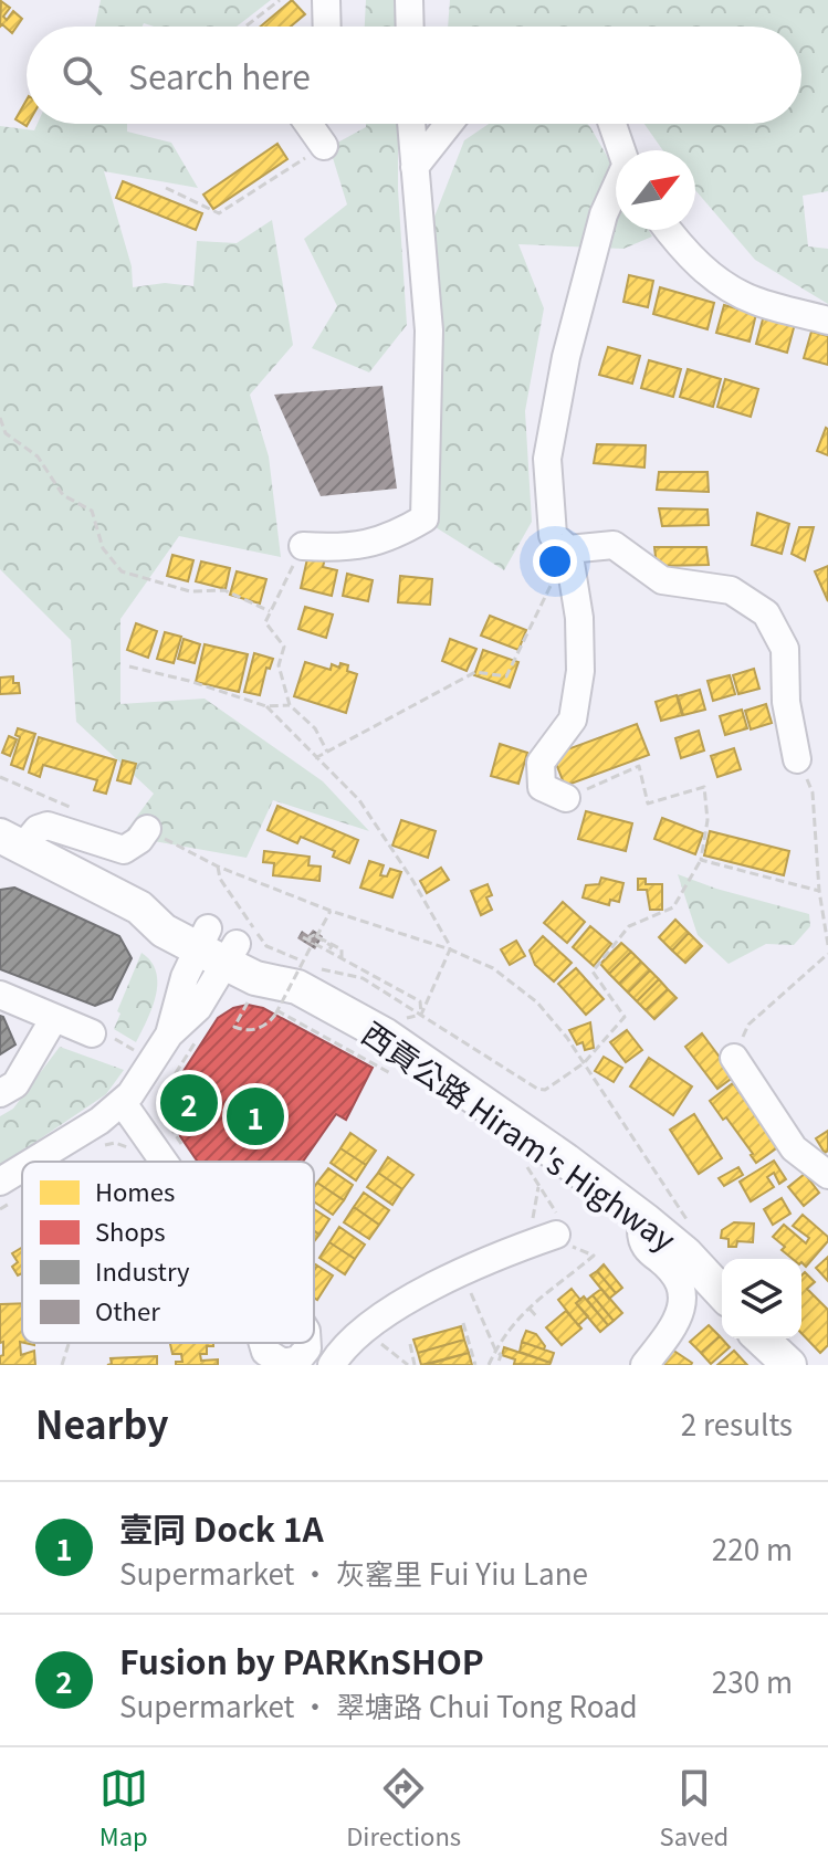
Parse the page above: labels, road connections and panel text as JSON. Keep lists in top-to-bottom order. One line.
{"streets":{"main road":["西貢公路 Hiram's Highway"]},"legend":["Homes","Shops","Industry","Other"],"north":"top right","page":{"search":"Search here","pins":["2","1"],"heading":["Nearby","2 results"],"list":[{"mark":"1","name":"壹同 Dock 1A","note":"Supermarket · 灰窰里 Fui Yiu Lane","value":"220 m"},{"mark":"2","name":"Fusion by PARKnSHOP","note":"Supermarket · 翠塘路 Chui Tong Road","value":"230 m"}],"nav":["Map","Directions","Saved"]}}
